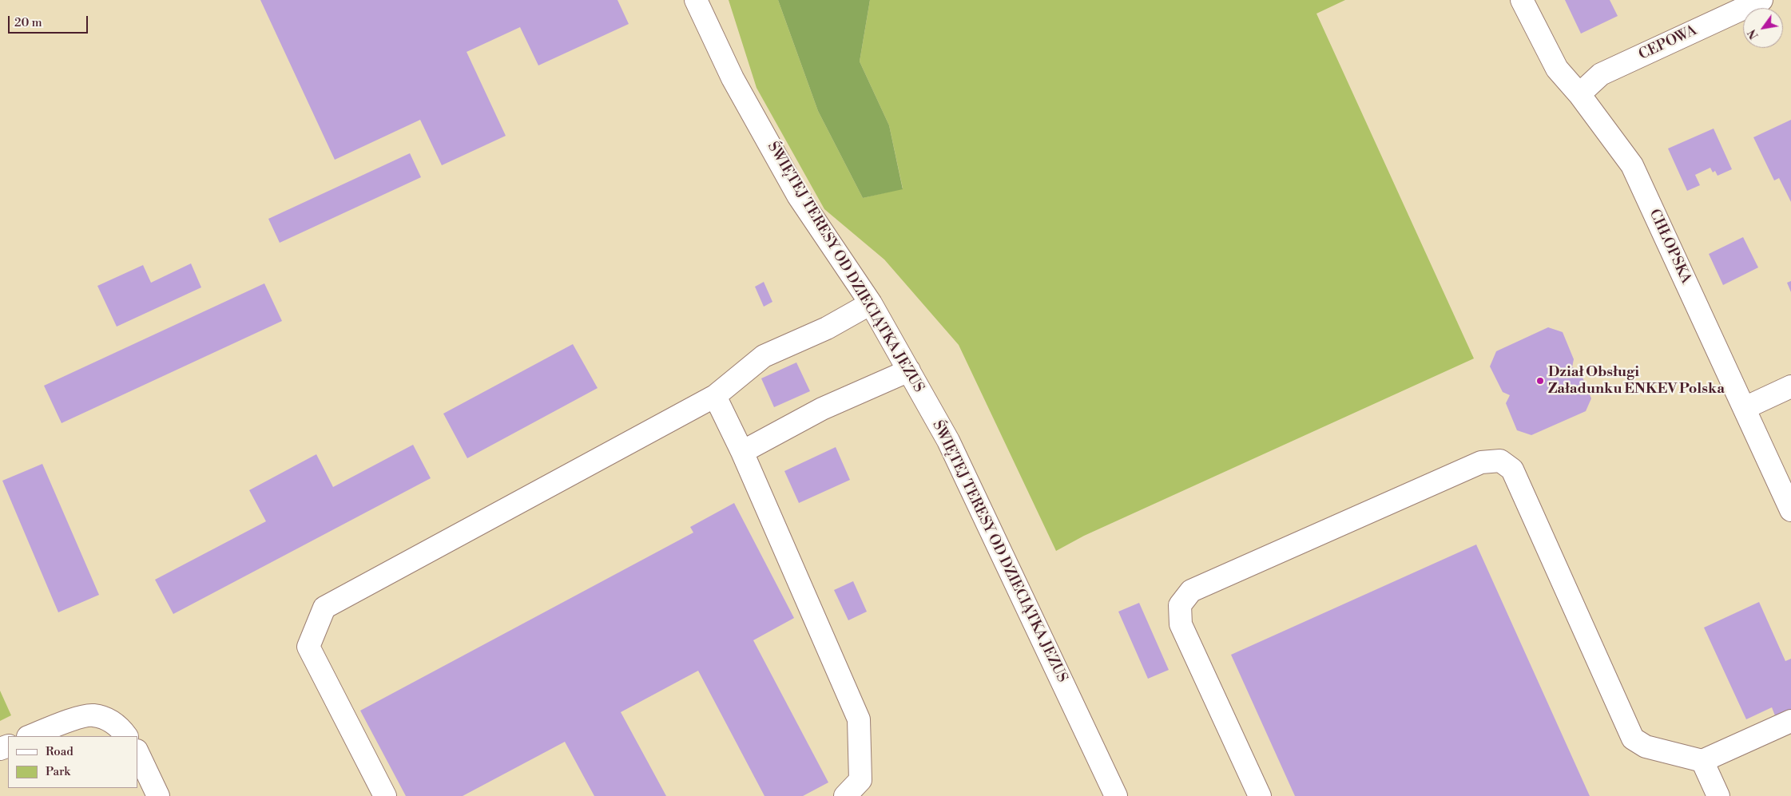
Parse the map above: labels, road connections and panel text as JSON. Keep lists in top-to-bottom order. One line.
{"streets":{"street":["CEPOWA","CHŁOPSKA","ŚWIĘTEJ TERESY OD DZIECIĄTKA JEZUS"]},"crossings":[["CEPOWA","CHŁOPSKA"]],"places":["Dział Obsługi Załadunku ENKEV Polska"],"legend":["Road","Park"],"scale_bar":"20 m","north":"bottom left"}
